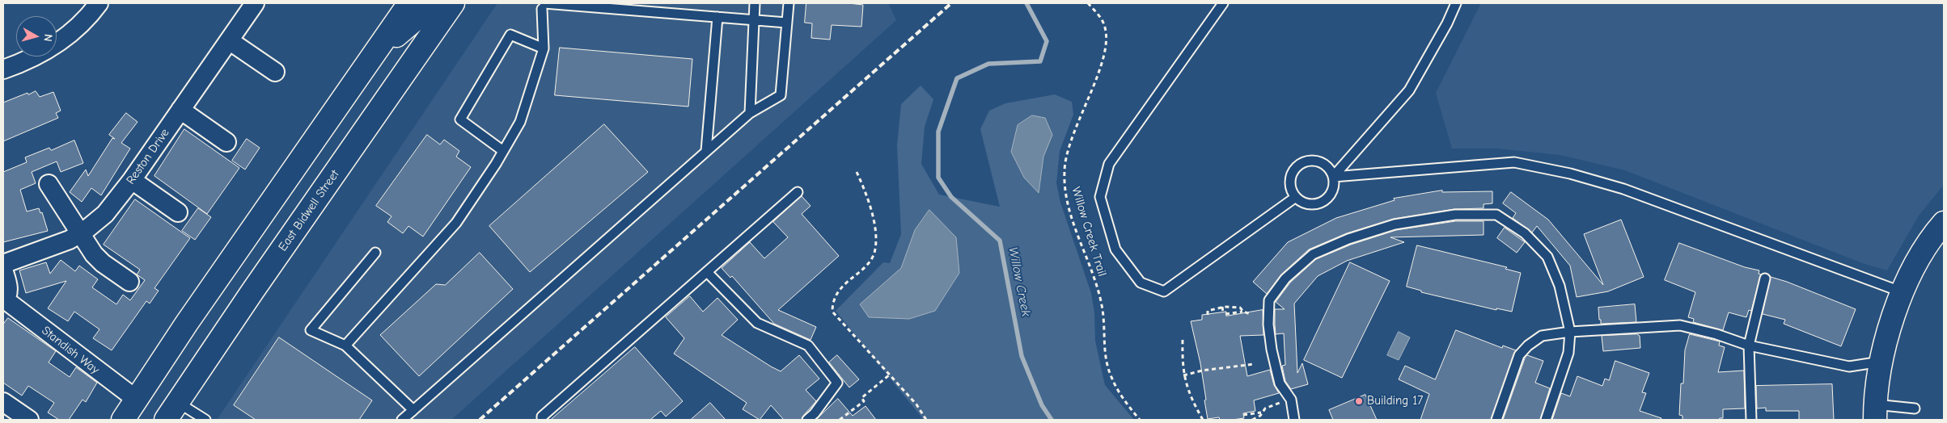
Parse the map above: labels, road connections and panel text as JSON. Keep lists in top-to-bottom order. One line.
{"streets":{"main road":["East Bidwell Street"],"street":["Reston Drive","Standish Way"],"path":["Willow Creek Trail"]},"water":["Willow Creek"],"places":["Building 17"],"north":"right"}
